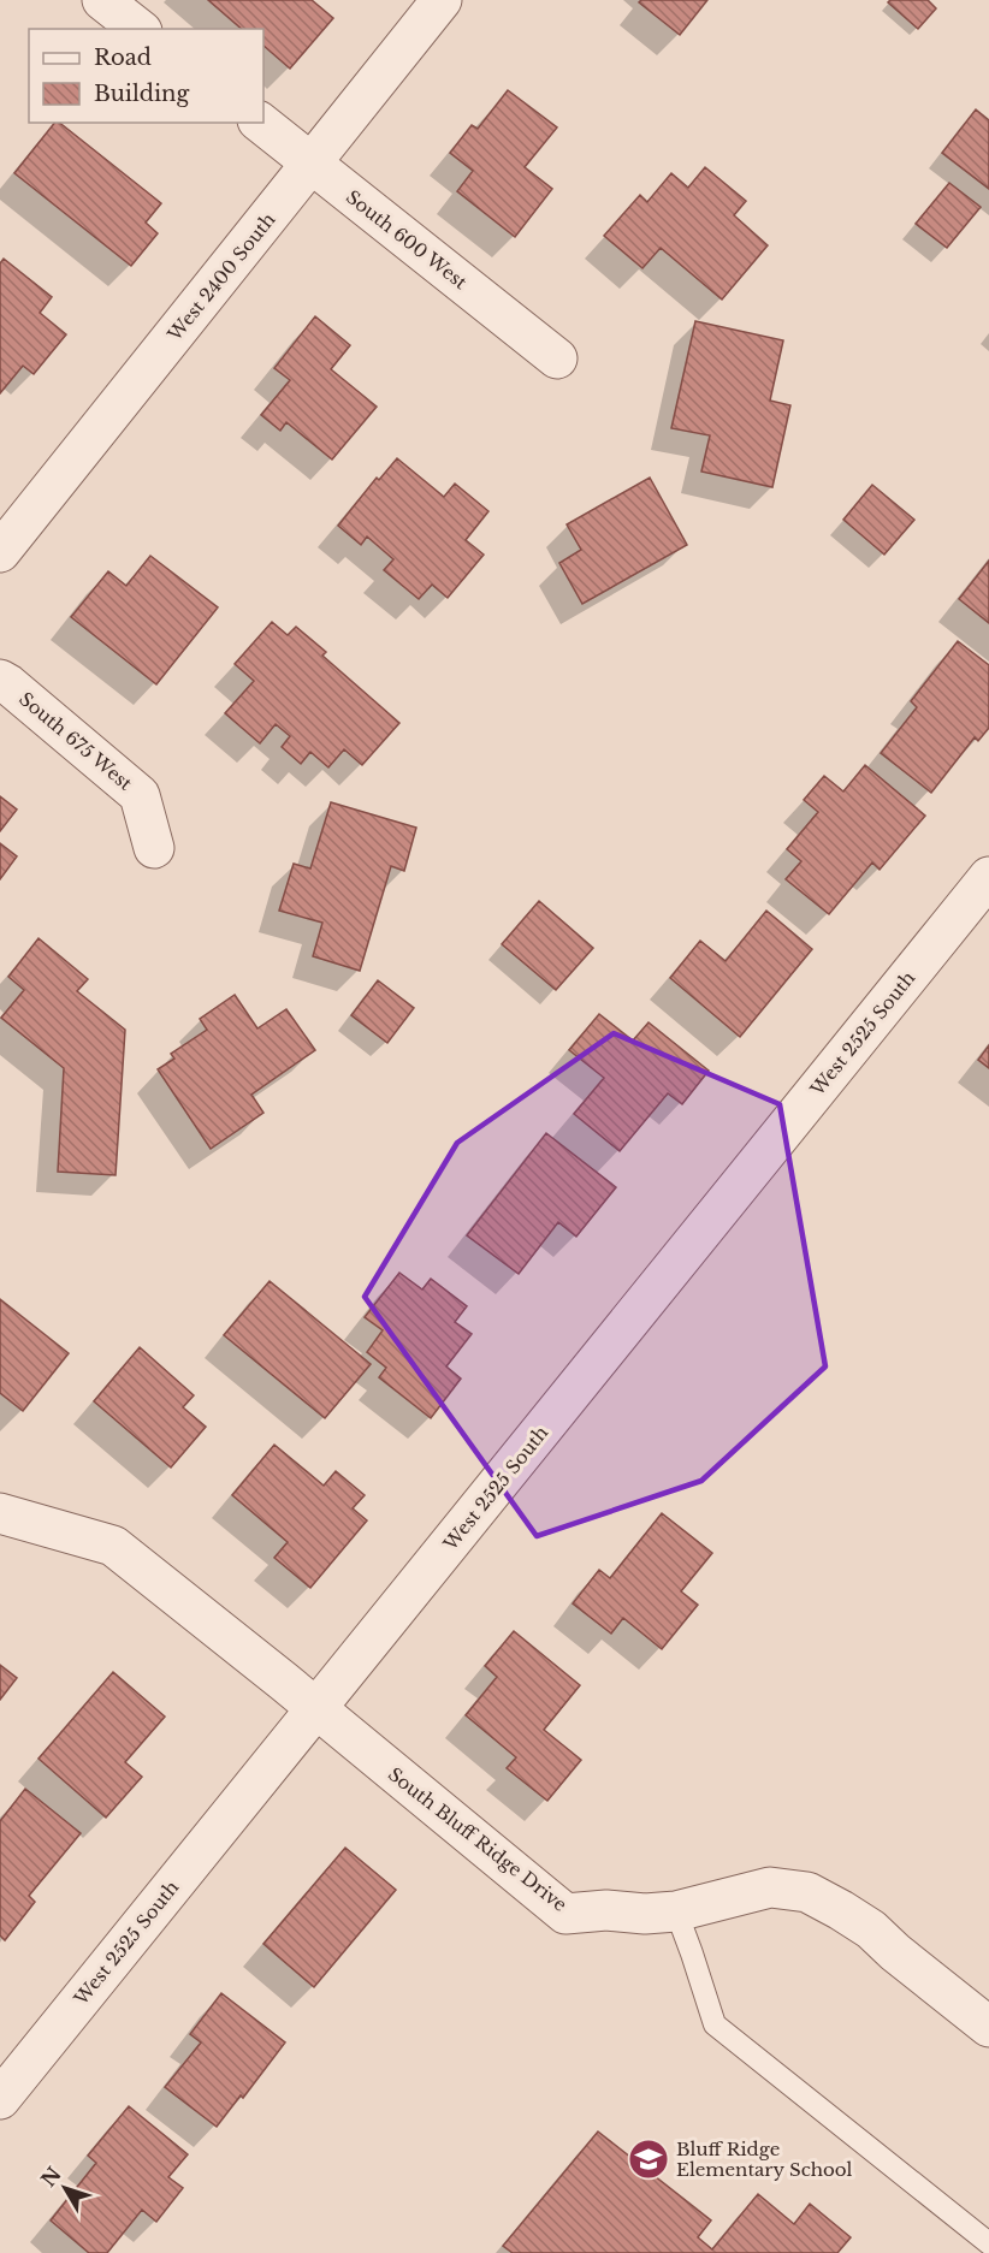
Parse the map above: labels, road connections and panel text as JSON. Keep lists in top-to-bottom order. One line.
{"streets":{"street":["South 600 West","West 2400 South","South 675 West","West 2525 South","South Bluff Ridge Drive"]},"crossings":[["South 600 West","West 2400 South"],["West 2525 South","South Bluff Ridge Drive"]],"places":{"school or university":["Bluff Ridge Elementary School"]},"legend":["Road","Building"],"north":"top left"}
